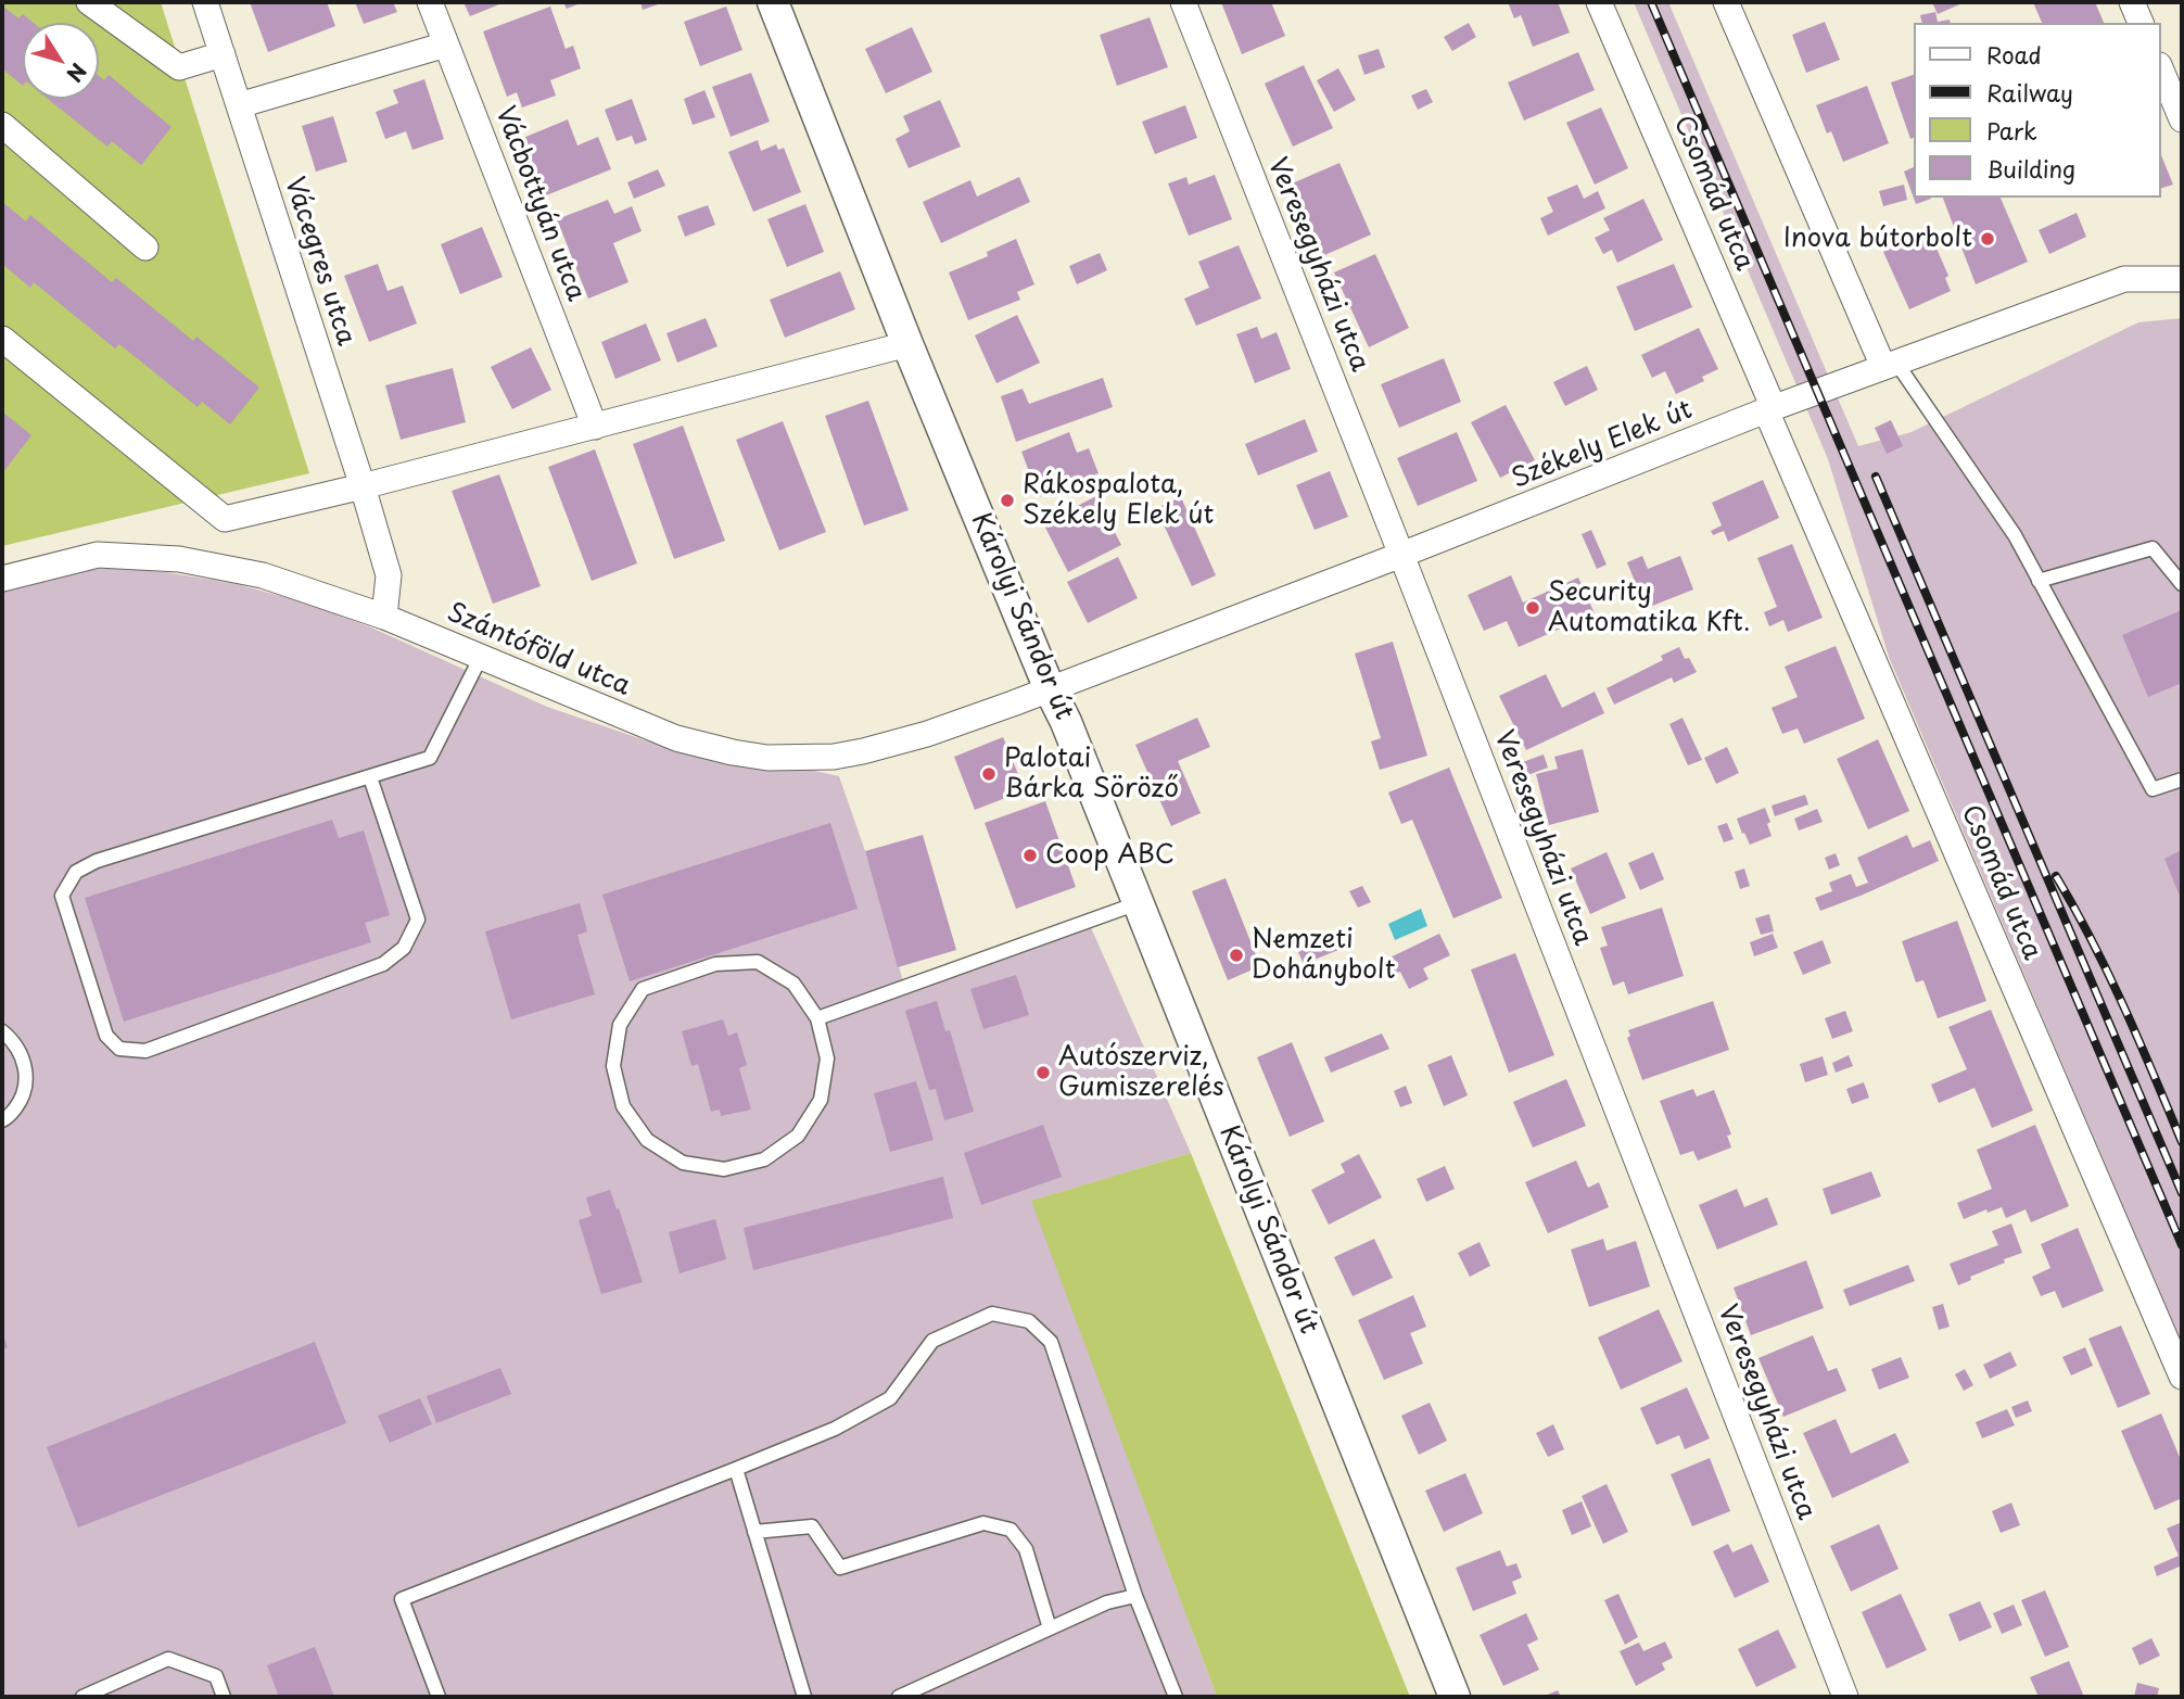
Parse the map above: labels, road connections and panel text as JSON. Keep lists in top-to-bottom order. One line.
{"streets":{"street":["Csomád utca","Vácbottyán utca","Vácegres utca","Veresegyházi utca","Székely Elek út","Károlyi Sándor út","Szántóföld utca"]},"crossings":[["Csomád utca","Székely Elek út"],["Vácegres utca","Szántóföld utca"],["Veresegyházi utca","Székely Elek út"],["Székely Elek út","Károlyi Sándor út"],["Székely Elek út","Szántóföld utca"],["Károlyi Sándor út","Szántóföld utca"]],"places":["Inova bútorbolt","Rákospalota, Székely Elek út","Security Automatika Kft.","Palotai Bárka Söröző","Coop ABC","Nemzeti Dohánybolt","Autószerviz, Gumiszerelés"],"legend":["Road","Railway","Park","Building"],"north":"bottom right"}
